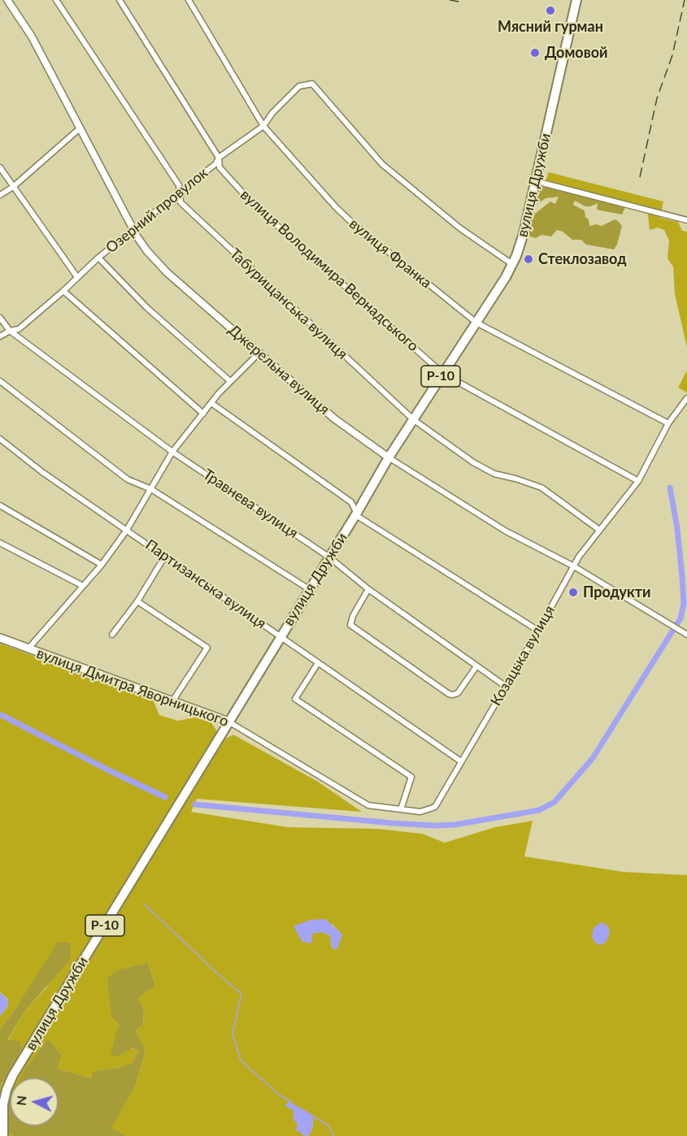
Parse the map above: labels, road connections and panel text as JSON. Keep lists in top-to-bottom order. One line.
{"streets":{"main road":["вулиця Дружби","Р-10","вулиця Дмитра Яворницького"],"street":["Озерний провулок","вулиця Франка","вулиця Володимира Вернадського","Табурищанська вулиця","Джерельна вулиця","Травнева вулиця","Партизанська вулиця","Козацька вулиця"]},"crossings":[["вулиця Дружби","Озерний провулок"],["вулиця Дружби","вулиця Франка"],["вулиця Дружби","вулиця Володимира Вернадського"],["вулиця Дружби","Табурищанська вулиця"],["вулиця Дружби","Джерельна вулиця"],["вулиця Дружби","Травнева вулиця"],["вулиця Дружби","Партизанська вулиця"],["вулиця Дружби","вулиця Дмитра Яворницького"],["Озерний провулок","вулиця Франка"],["Озерний провулок","вулиця Володимира Вернадського"],["Озерний провулок","Табурищанська вулиця"],["Озерний провулок","Джерельна вулиця"],["Озерний провулок","Травнева вулиця"],["вулиця Франка","Козацька вулиця"],["вулиця Володимира Вернадського","Козацька вулиця"],["Табурищанська вулиця","Козацька вулиця"],["Джерельна вулиця","Козацька вулиця"],["Травнева вулиця","Козацька вулиця"],["Партизанська вулиця","Козацька вулиця"],["Козацька вулиця","вулиця Дмитра Яворницького"]],"places":["Мясний гурман","Домовой","Стеклозавод","Продукти"],"north":"left"}
